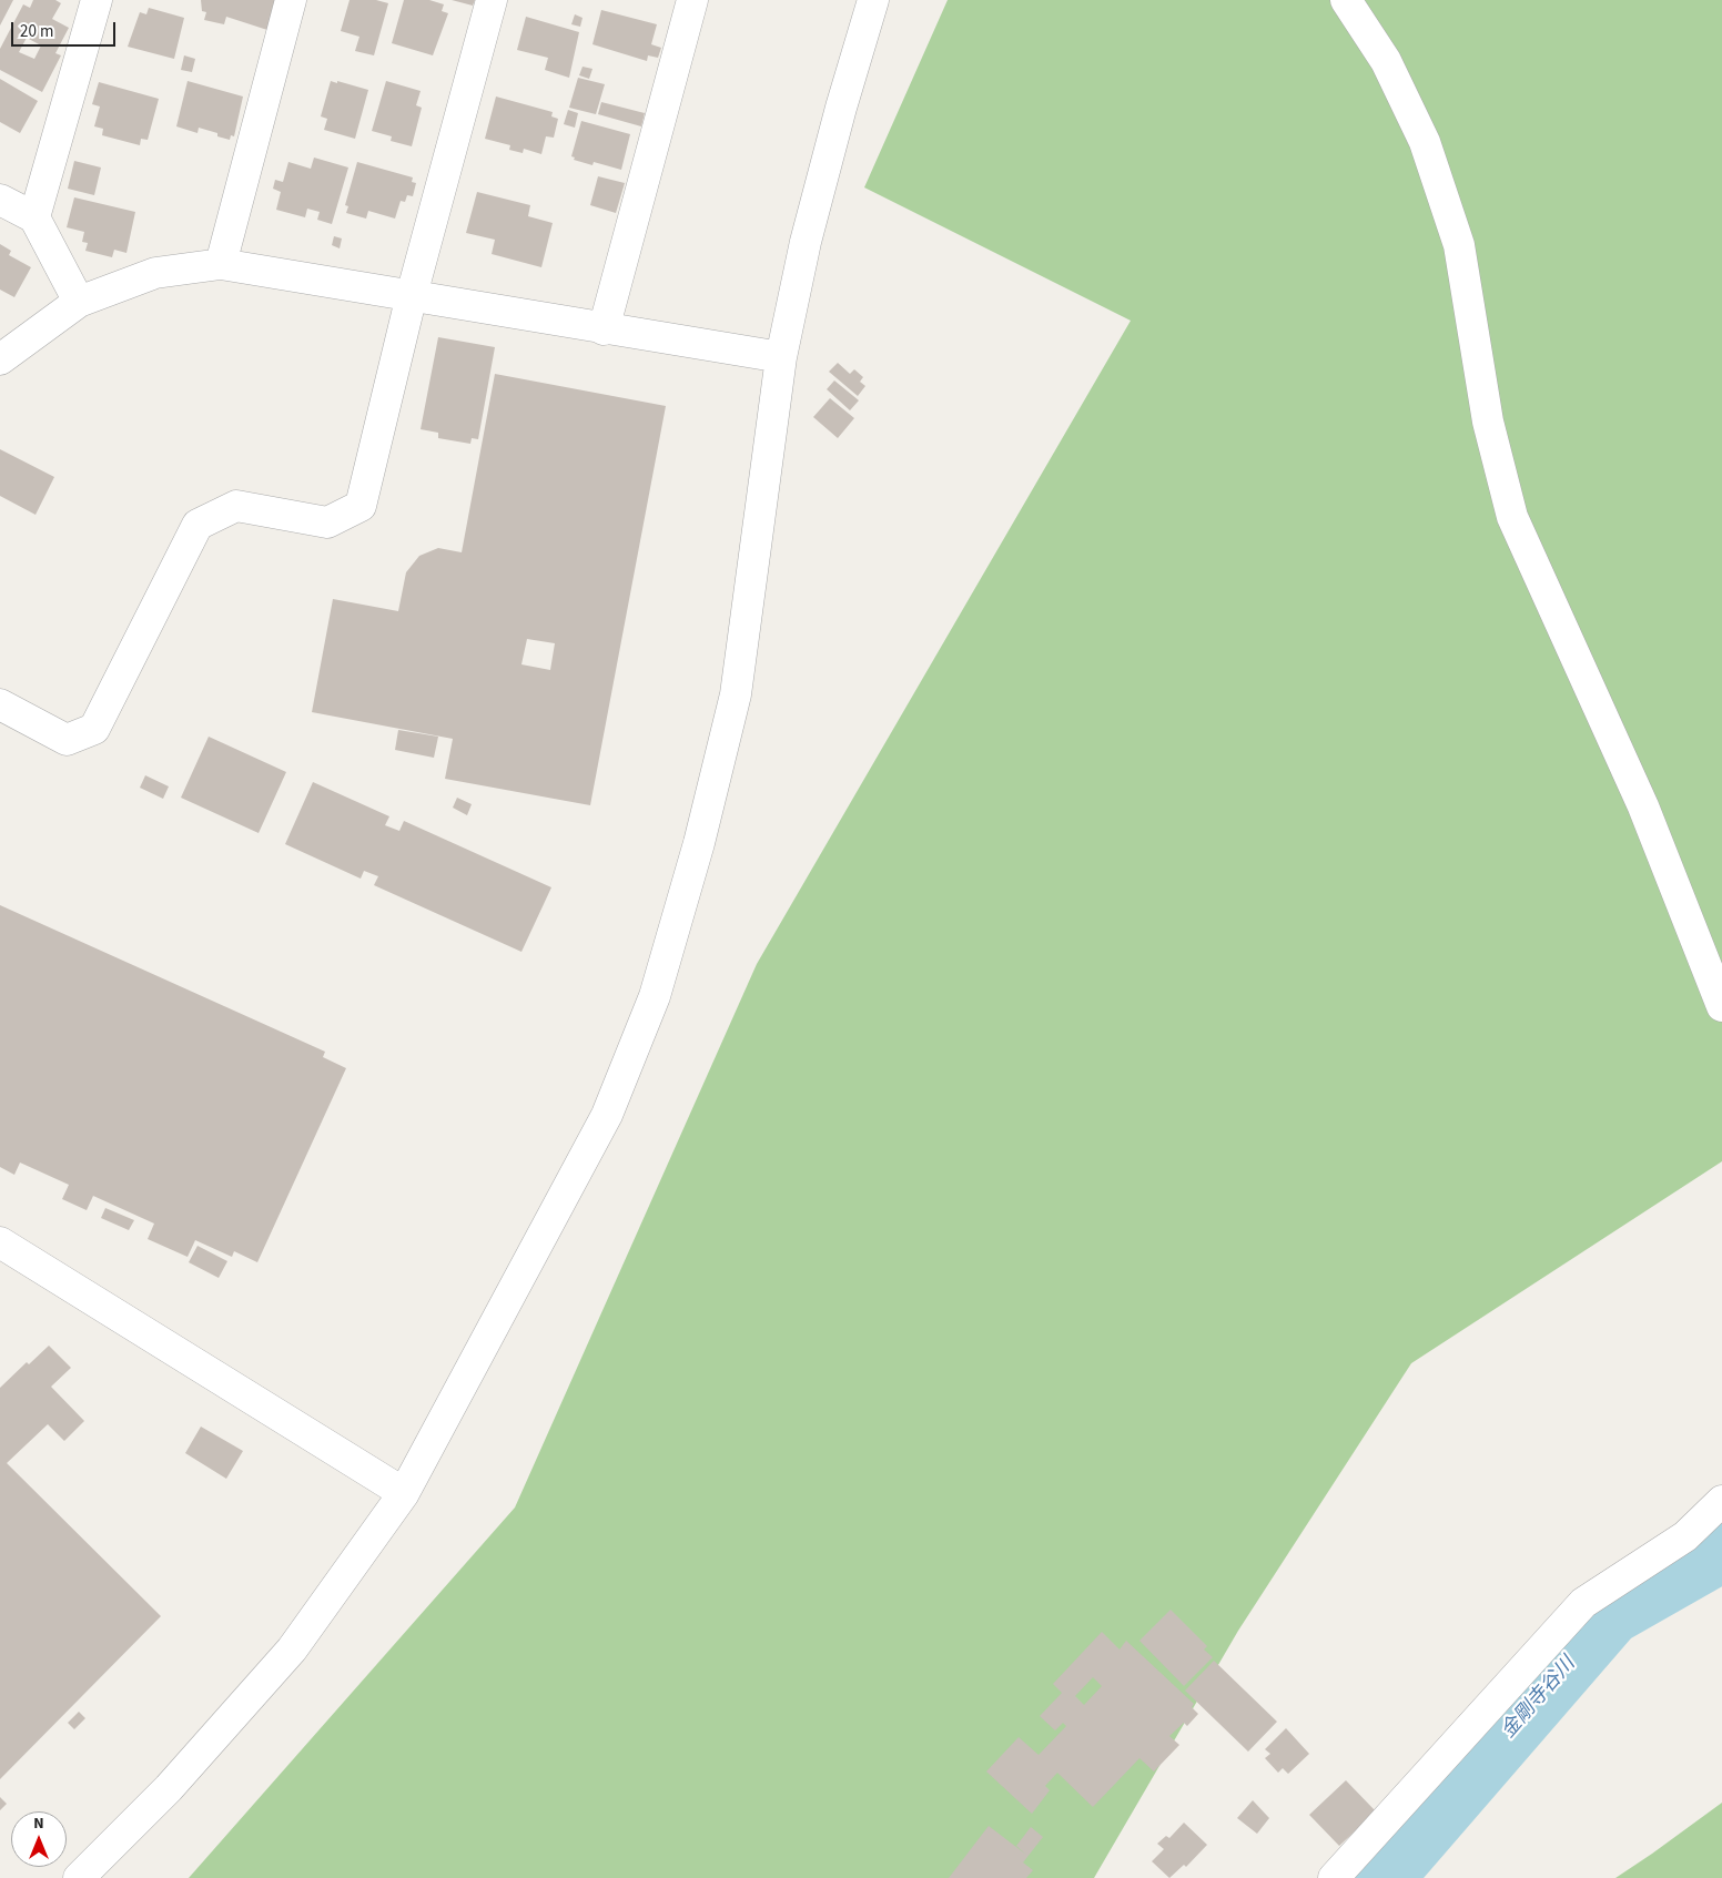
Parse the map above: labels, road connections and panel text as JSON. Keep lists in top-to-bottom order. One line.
{"water":["金剛寺谷川"],"scale_bar":"20 m","north":"top"}
